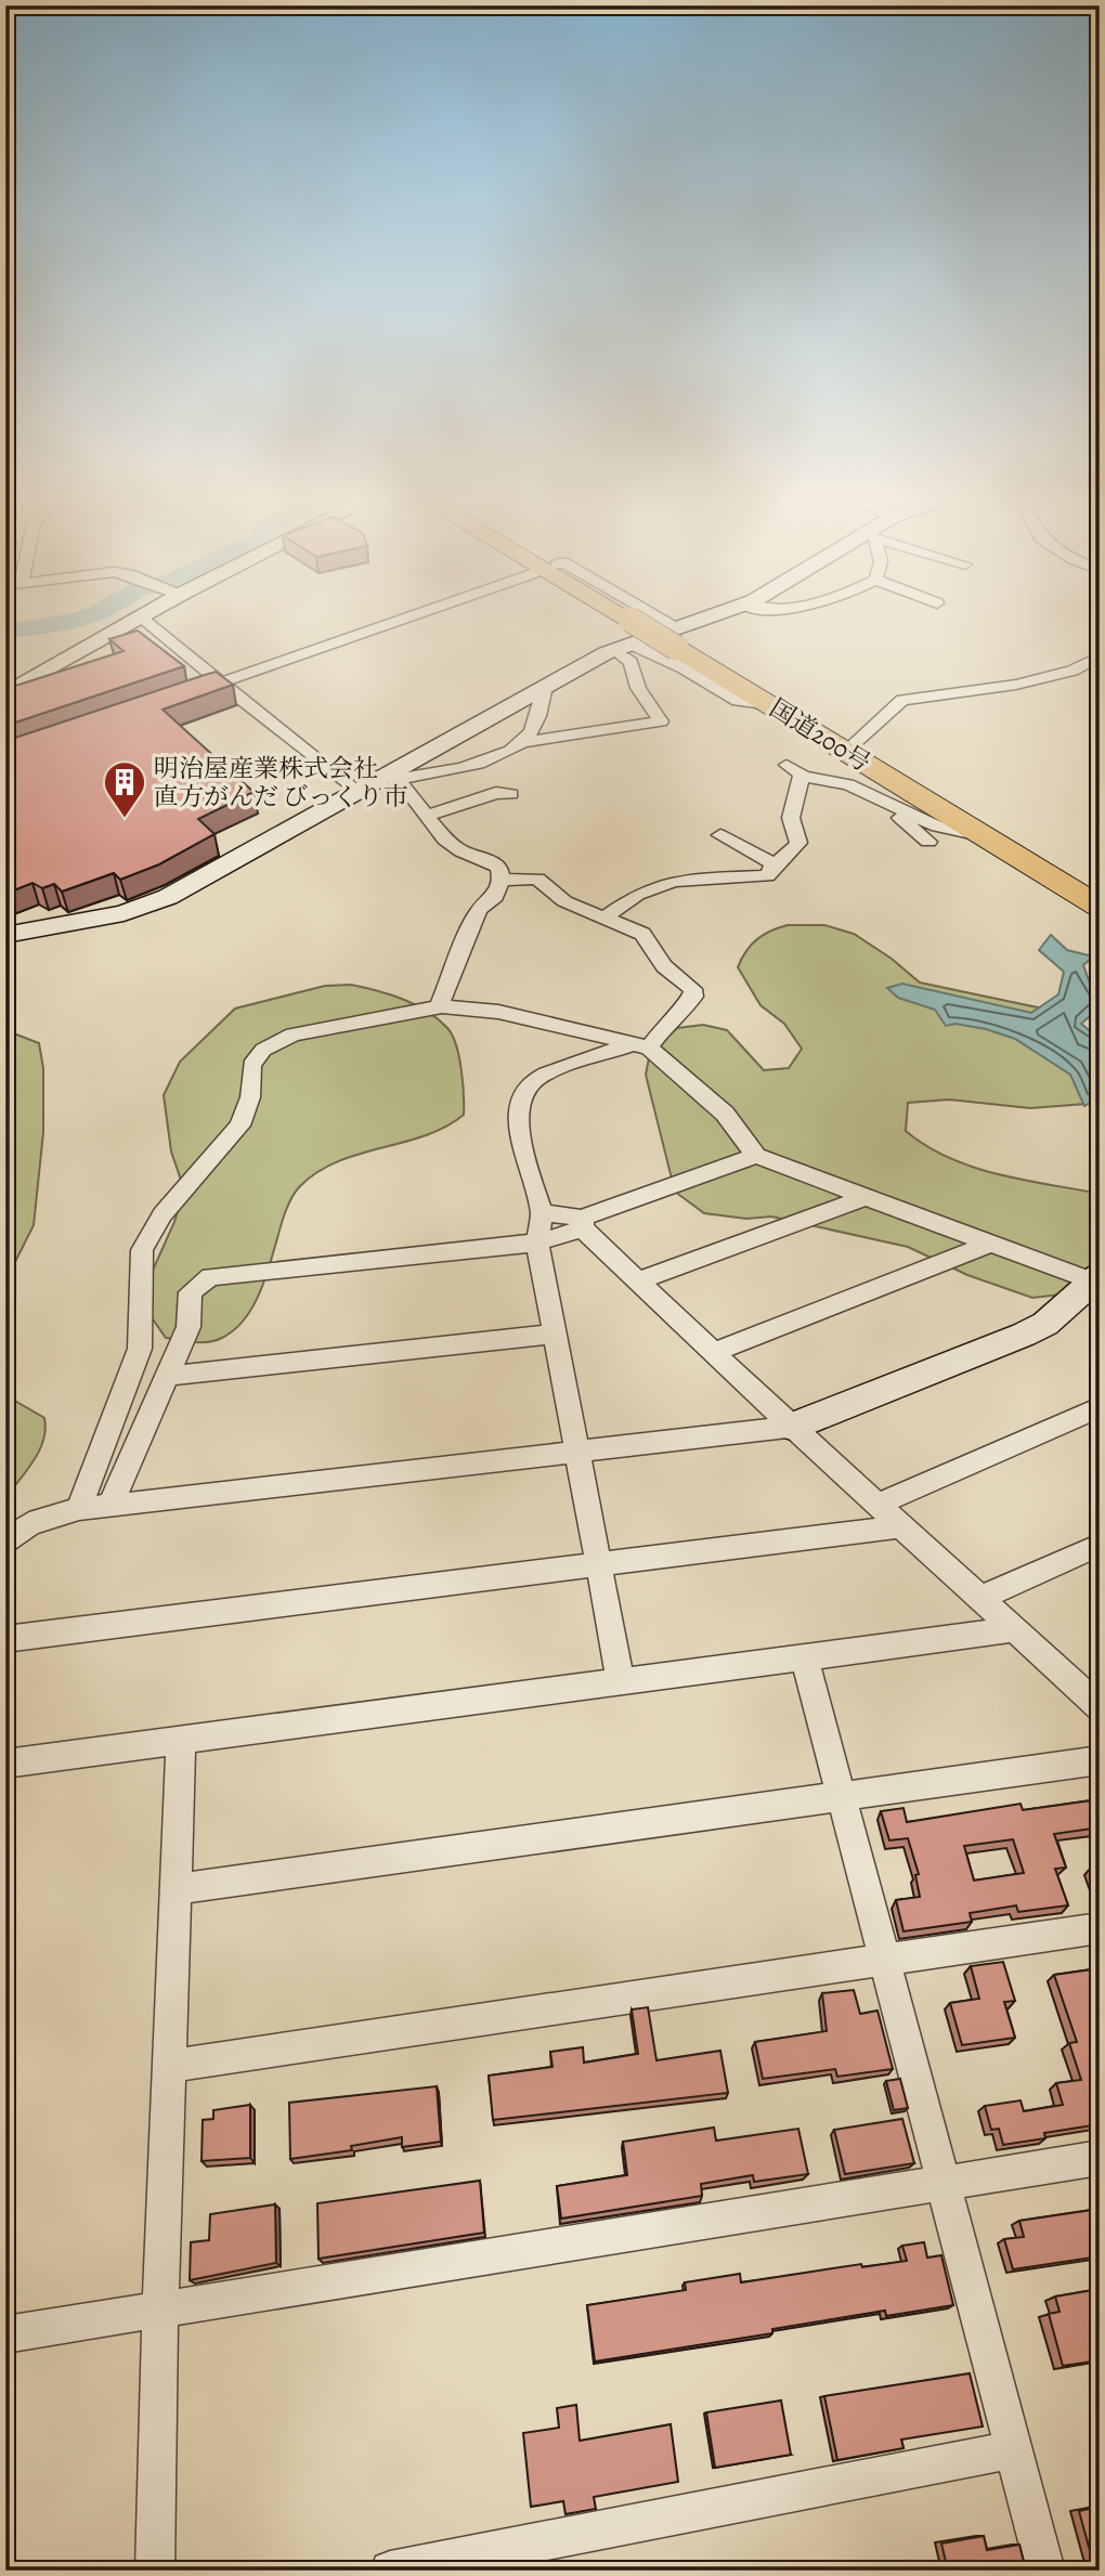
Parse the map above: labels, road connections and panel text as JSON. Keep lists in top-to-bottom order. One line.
{"streets":{"highway":["国道200号"]},"places":{"building":["明治屋産業株式会社 直方がんだ びっくり市"]}}
